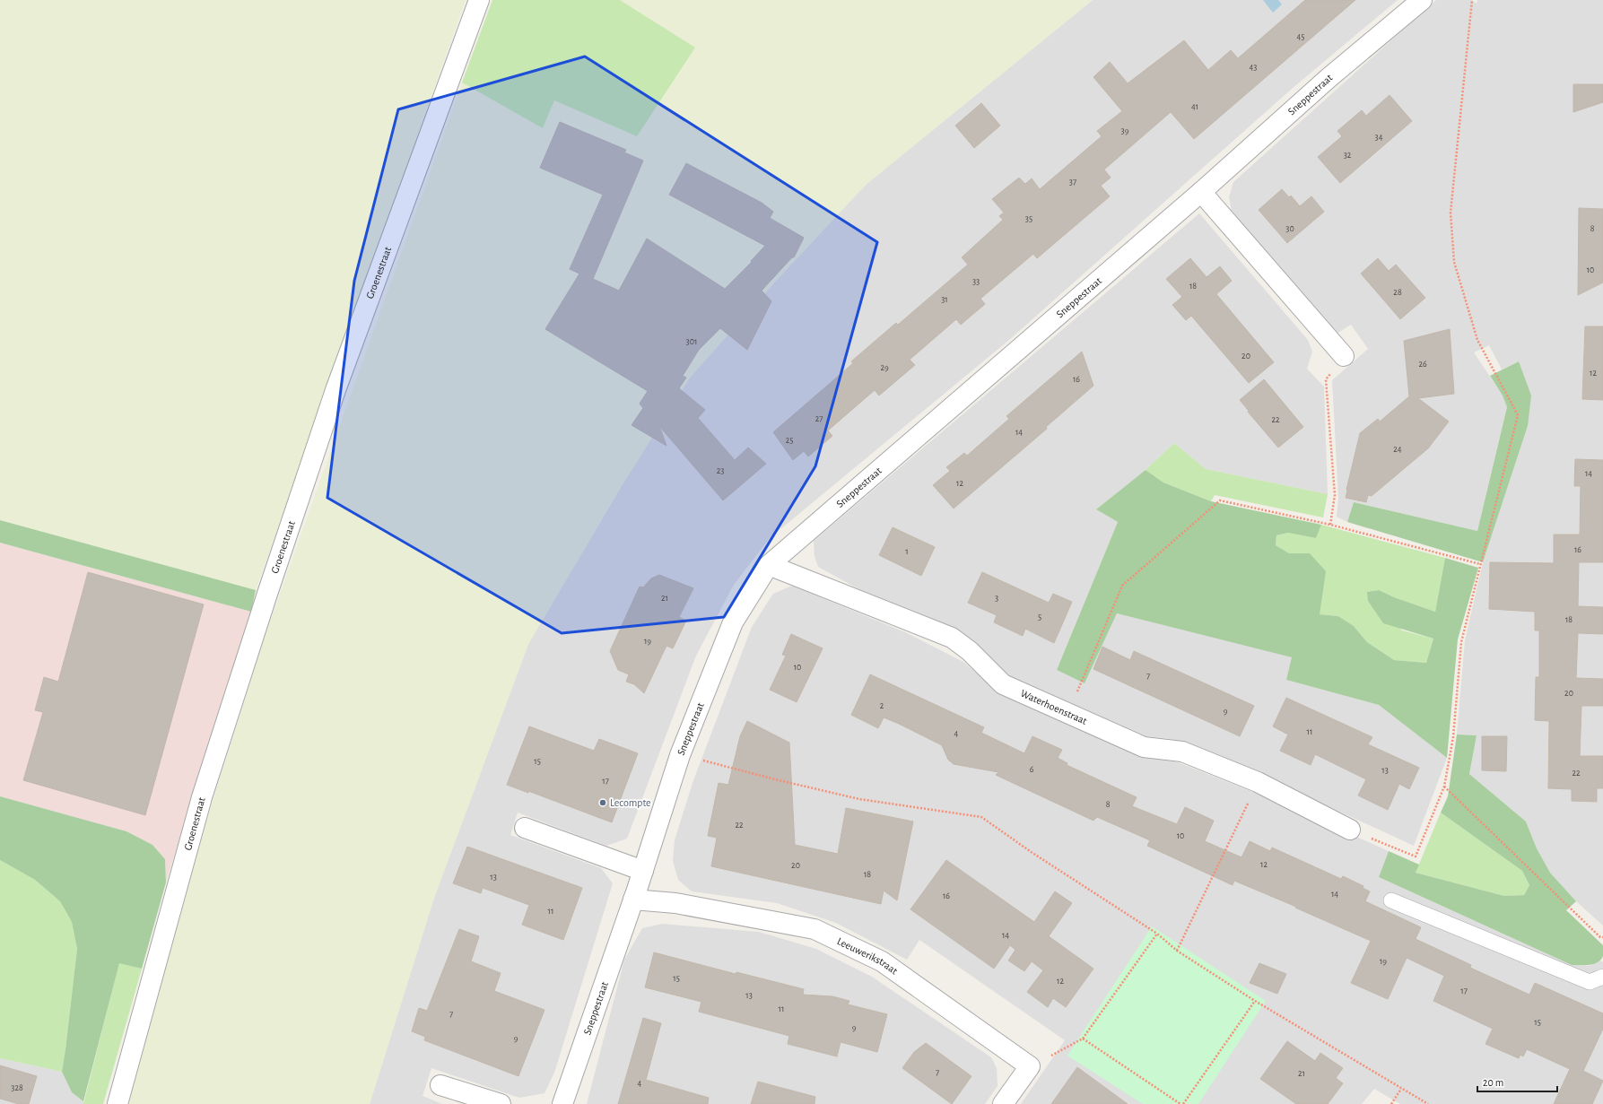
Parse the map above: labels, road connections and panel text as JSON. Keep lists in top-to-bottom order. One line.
{"streets":{"street":["Sneppestraat","Groenestraat","Waterhoenstraat","Leeuwerikstraat"]},"crossings":[["Sneppestraat","Waterhoenstraat"],["Sneppestraat","Leeuwerikstraat"]],"places":["Lecompte"],"house_numbers":["45","43","41","39","34","32","37","35","30","8","10","33","18","28","31","301","20","26","29","12","16","27","22","14","25","24","23","14","12","16","1","21","3","5","18","19","10","7","20","2","9","11","4","15","6","13","22","17","8","22","10","12","20","18","13","14","16","11","14","19","15","12","17","13","11","7","15","9","9","7","21","4","328"],"scale_bar":"20 m"}
